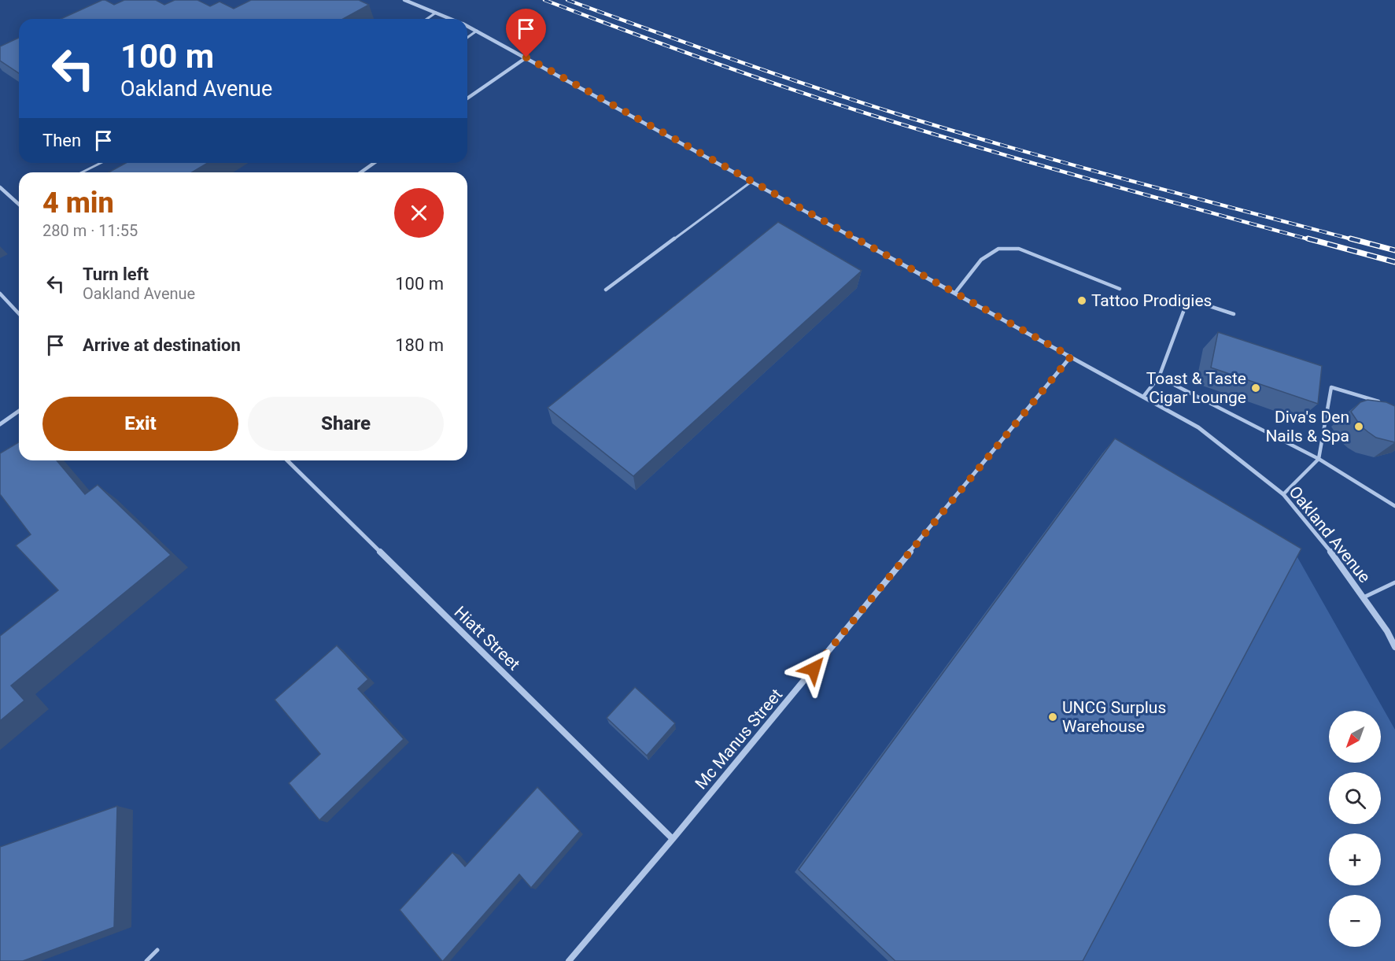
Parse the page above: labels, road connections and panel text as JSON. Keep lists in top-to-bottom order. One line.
{"streets":{"street":["Oakland Avenue","Hiatt Street","Mc Manus Street"]},"crossings":[["Oakland Avenue","Mc Manus Street"],["Hiatt Street","Mc Manus Street"]],"places":["Tattoo Prodigies","Toast & Taste Cigar Lounge","Diva's Den Nails & Spa","UNCG Surplus Warehouse"],"north":"bottom left","page":{"turn":["100 m","Oakland Avenue"],"then":"Then","heading":["4 min","280 m · 11:55"],"list":[{"name":"Turn left","note":"Oakland Avenue","value":"100 m"},{"name":"Arrive at destination","value":"180 m"}],"buttons":["Exit","Share"],"map_buttons":["+","−"]}}
